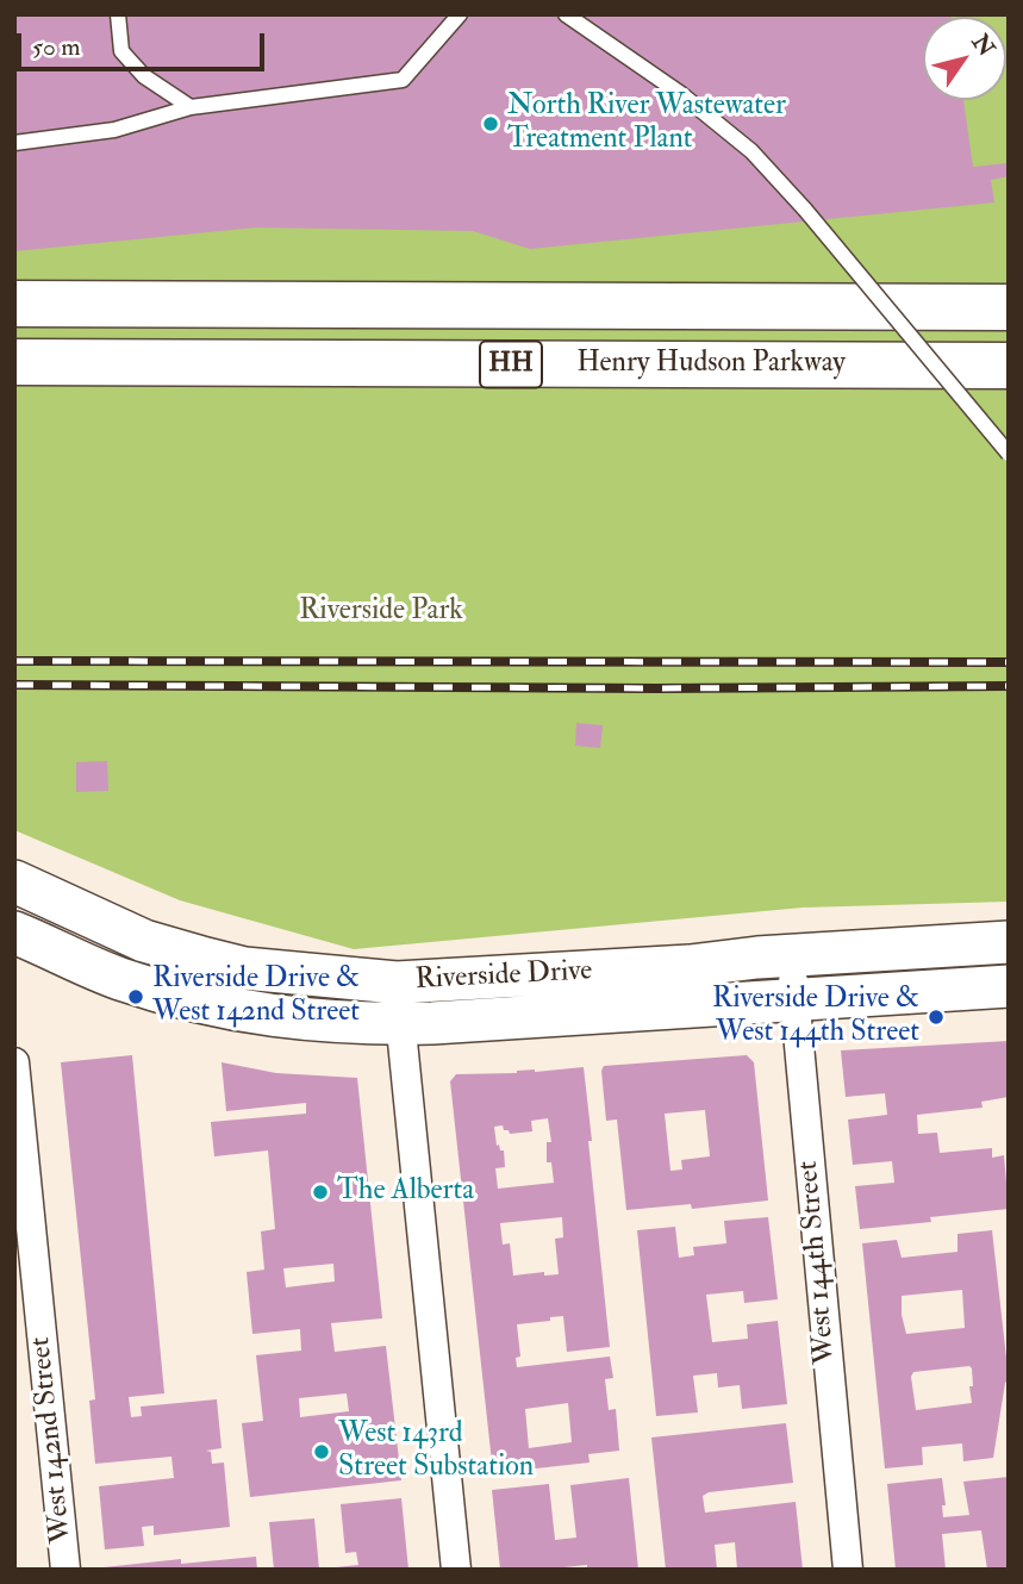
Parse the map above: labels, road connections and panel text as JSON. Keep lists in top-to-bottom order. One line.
{"streets":{"highway":["HH","Henry Hudson Parkway"],"main road":["Riverside Drive"],"street":["West 144th Street","West 142nd Street"]},"crossings":[["Riverside Drive","West 144th Street"]],"parks":["Riverside Park"],"places":["North River Wastewater Treatment Plant","Riverside Drive & West 142nd Street","Riverside Drive & West 144th Street","The Alberta","West 143rd Street Substation"],"scale_bar":"50 m","north":"top right"}
